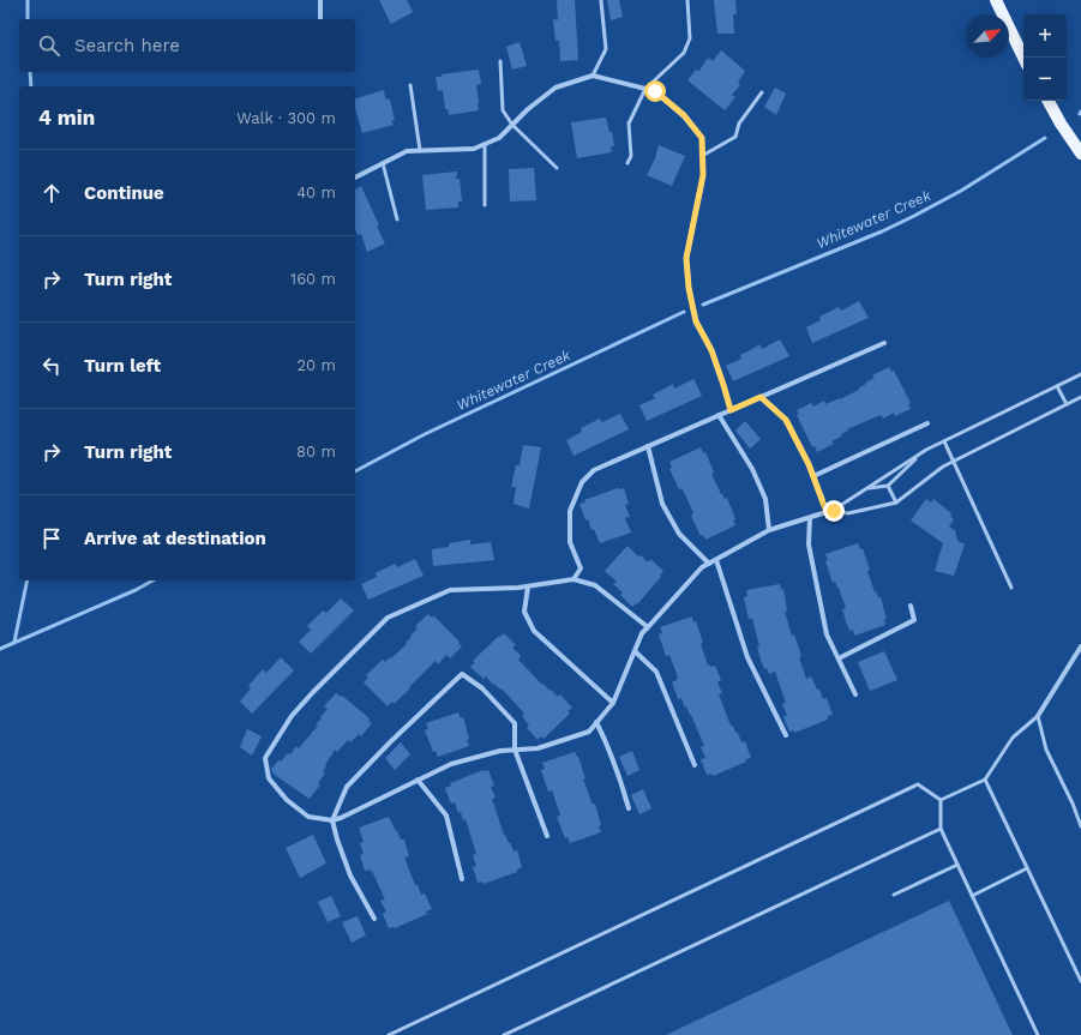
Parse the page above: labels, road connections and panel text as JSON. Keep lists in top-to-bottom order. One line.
{"water":["Whitewater Creek"],"north":"top right","page":{"map_buttons":["+","−"],"search":"Search here","heading":["4 min","Walk · 300 m"],"list":[["Continue","40 m"],["Turn right","160 m"],["Turn left","20 m"],["Turn right","80 m"],"Arrive at destination"]}}
